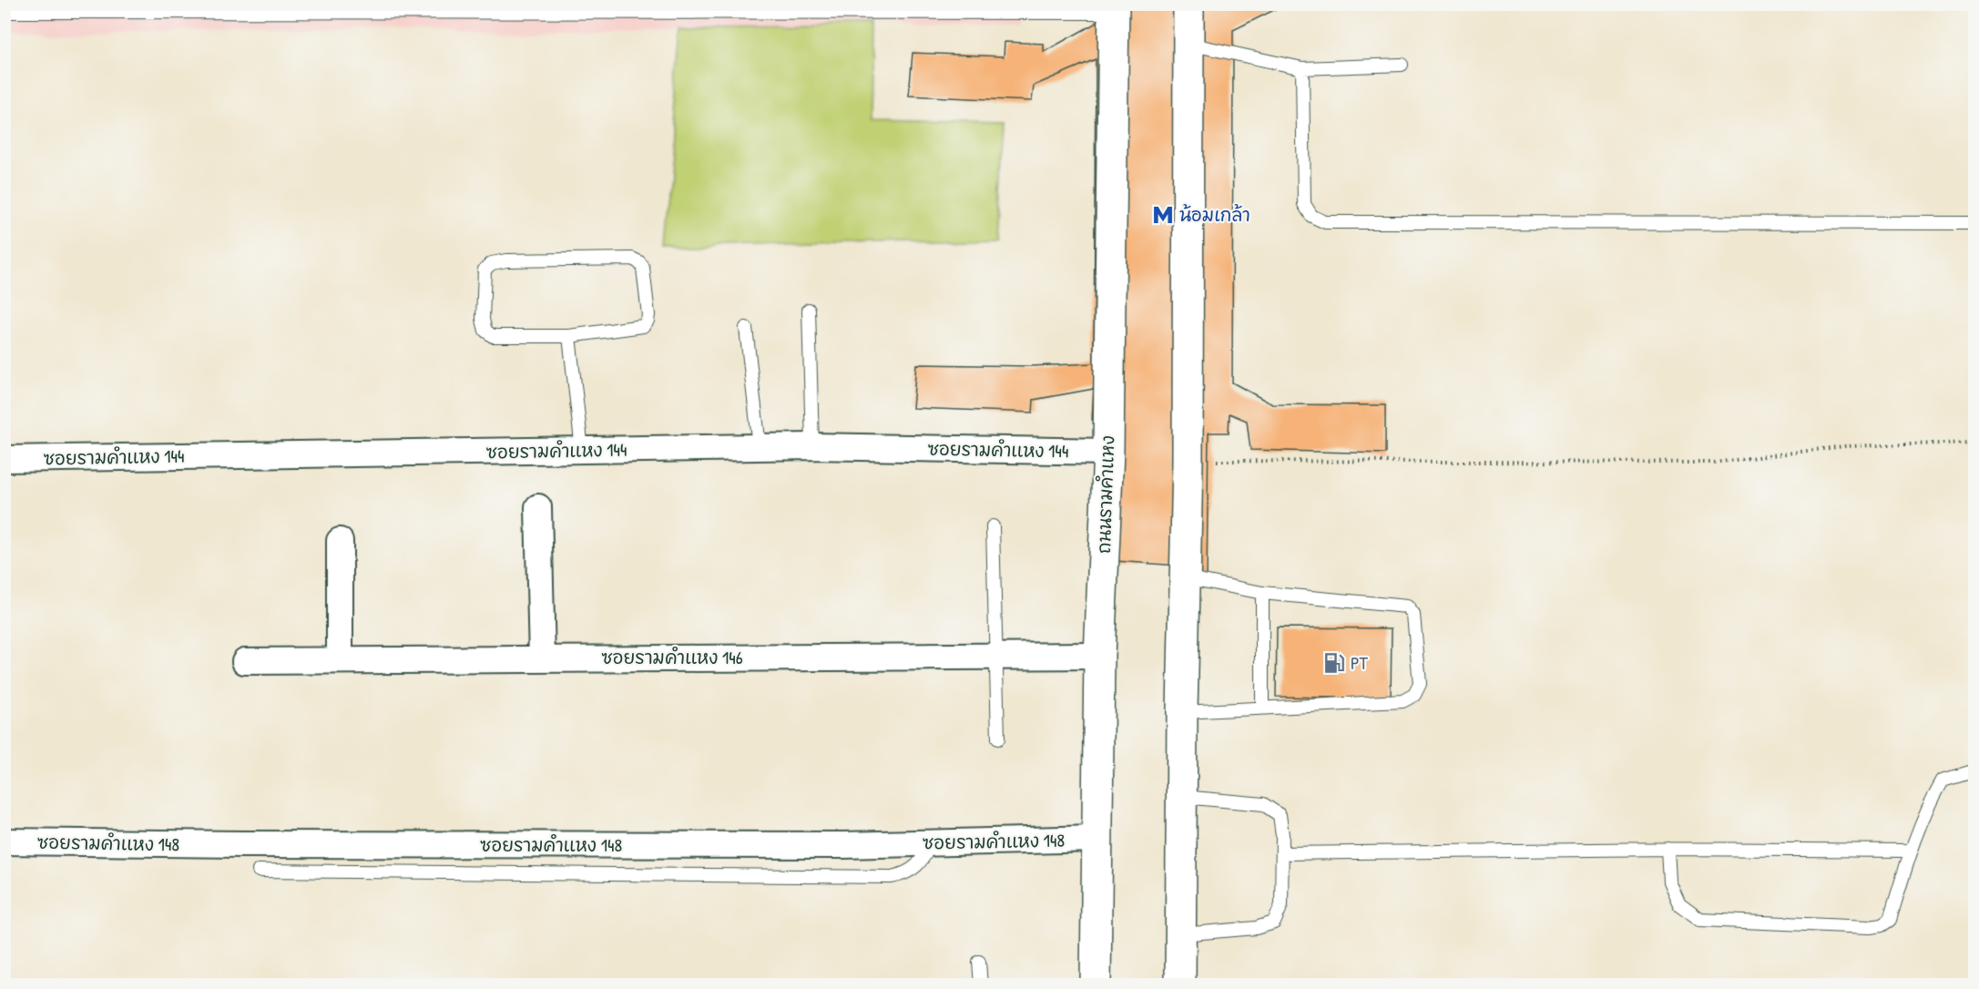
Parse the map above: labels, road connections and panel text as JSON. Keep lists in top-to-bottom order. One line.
{"streets":{"main road":["ถนนรามคำแหง"],"street":["ซอยรามคำแหง 144","ซอยรามคำแหง 146","ซอยรามคำแหง 148"]},"crossings":[["ซอยรามคำแหง 144","ถนนรามคำแหง"],["ถนนรามคำแหง","ซอยรามคำแหง 146"],["ถนนรามคำแหง","ซอยรามคำแหง 148"]],"places":{"metro station":["น้อมเกล้า"],"fuel station":["PT"]}}
